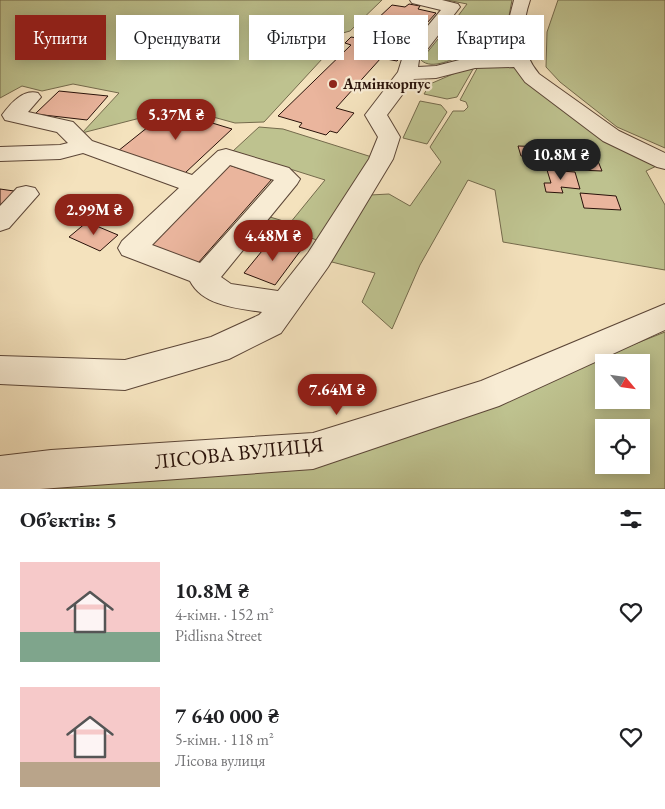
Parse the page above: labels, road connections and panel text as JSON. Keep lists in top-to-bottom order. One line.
{"streets":{"street":["ЛІСОВА ВУЛИЦЯ"]},"places":["Адмінкорпус"],"north":"bottom right","page":{"chip":["Купити","Орендувати","Фільтри","Нове","Квартира"],"price":["5.37M ₴","10.8M ₴","2.99M ₴","4.48M ₴","7.64M ₴"],"heading":"Об’єктів: 5","list":[{"name":"10.8M ₴","note":"4-кімн. · 152 m² · Pidlisna Street"},{"name":"7 640 000 ₴","note":"5-кімн. · 118 m² · Лісова вулиця"}]}}
